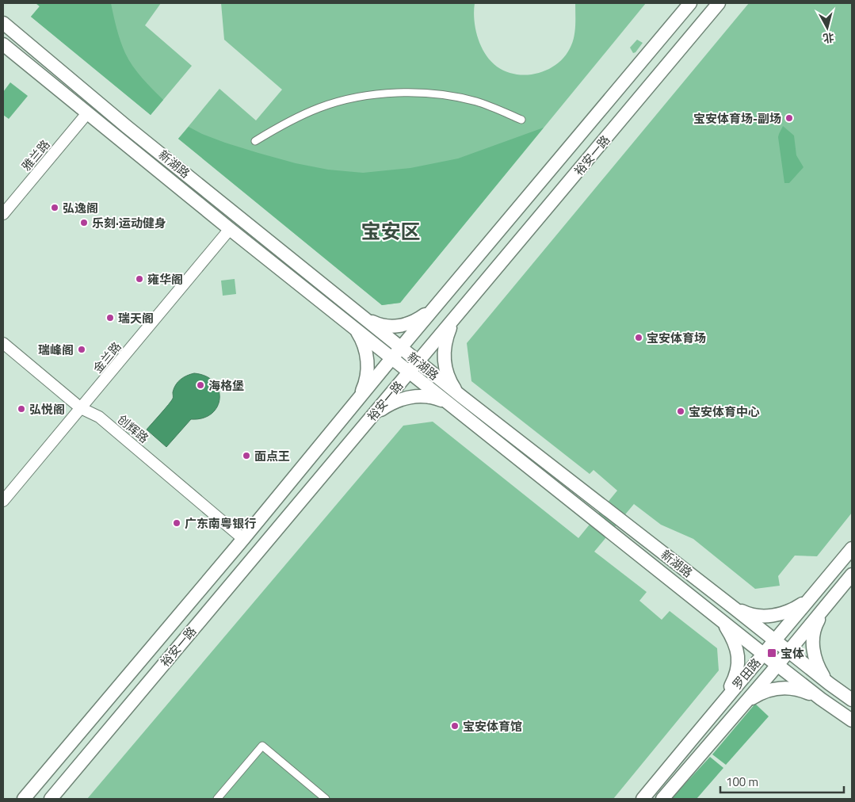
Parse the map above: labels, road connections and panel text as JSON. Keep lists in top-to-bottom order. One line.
{"streets":{"main road":["裕安一路","新湖路","罗田路"],"street":["雅兰路","金兰路","创辉路"]},"crossings":[["雅兰路","新湖路"],["裕安一路","新湖路"],["裕安一路","创辉路"],["新湖路","金兰路"],["新湖路","罗田路"],["金兰路","创辉路"]],"districts":["宝安区"],"places":{"other":["宝安体育场-副场","弘逸阁","乐刻·运动健身","雍华阁","瑞天阁","宝安体育场","瑞峰阁","海格堡","弘悦阁","宝安体育中心","面点王","广东南粤银行","宝安体育馆"],"transit":["宝体"]},"scale_bar":"100 m","north":"bottom"}
